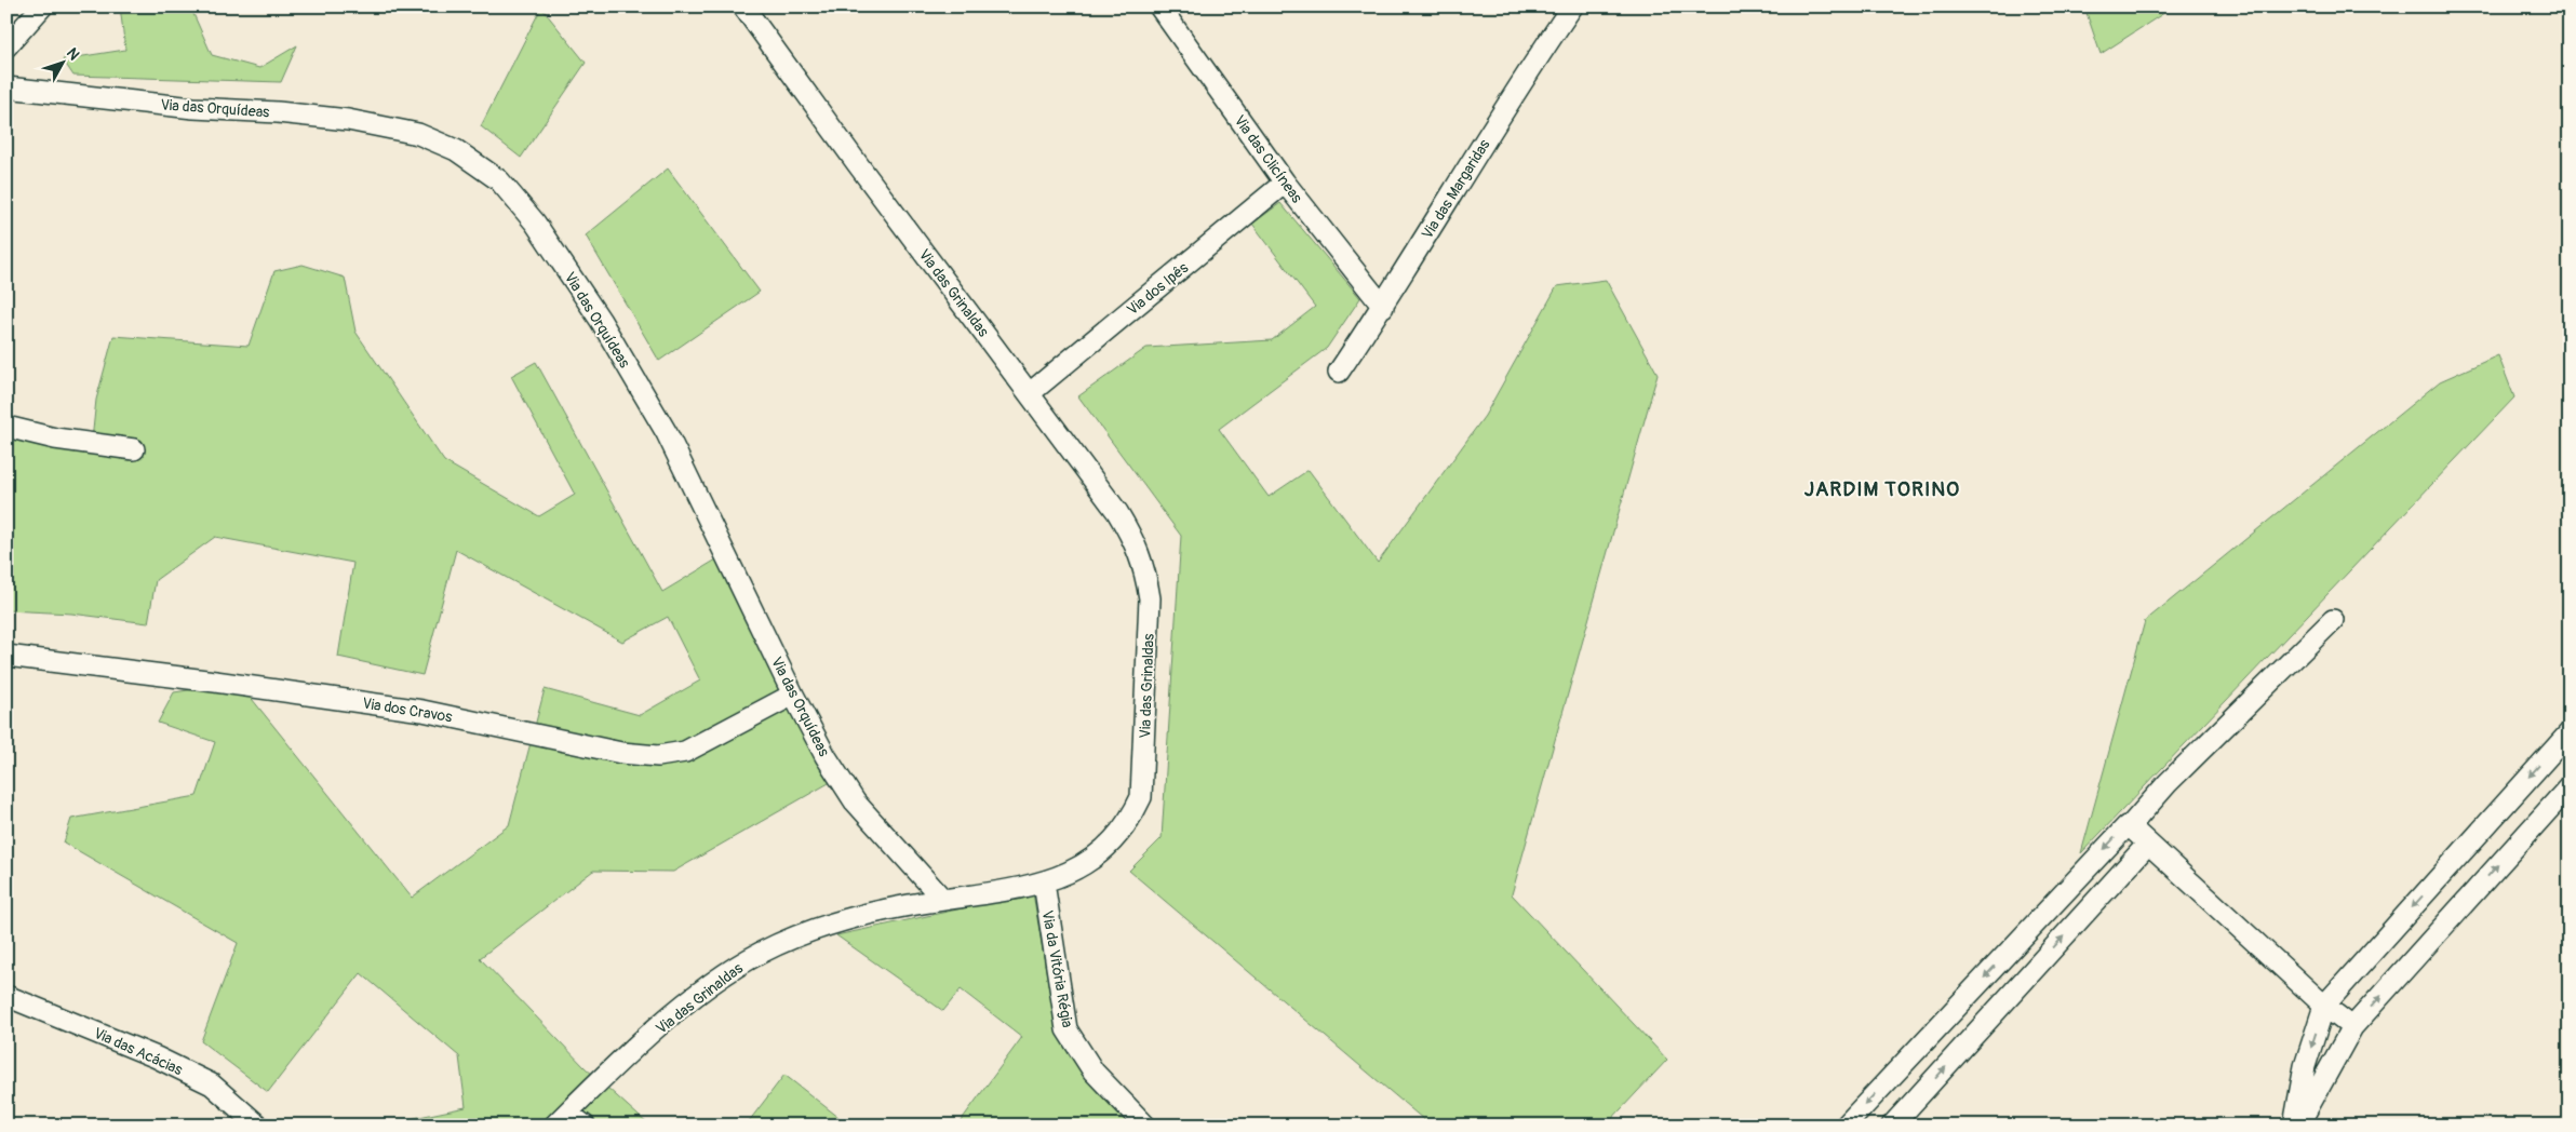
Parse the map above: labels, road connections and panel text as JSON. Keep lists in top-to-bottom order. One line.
{"streets":{"street":["Via das Orquídeas","Via das Clicíneas","Via das Margaridas","Via dos Ipês","Via das Grinaldas","Via dos Cravos","Via da Vitória Régia","Via das Acácias"]},"crossings":[["Via das Orquídeas","Via das Grinaldas"],["Via das Orquídeas","Via dos Cravos"],["Via das Clicíneas","Via das Margaridas"],["Via das Clicíneas","Via dos Ipês"],["Via dos Ipês","Via das Grinaldas"],["Via das Grinaldas","Via da Vitória Régia"]],"districts":["JARDIM TORINO"],"north":"top right"}
